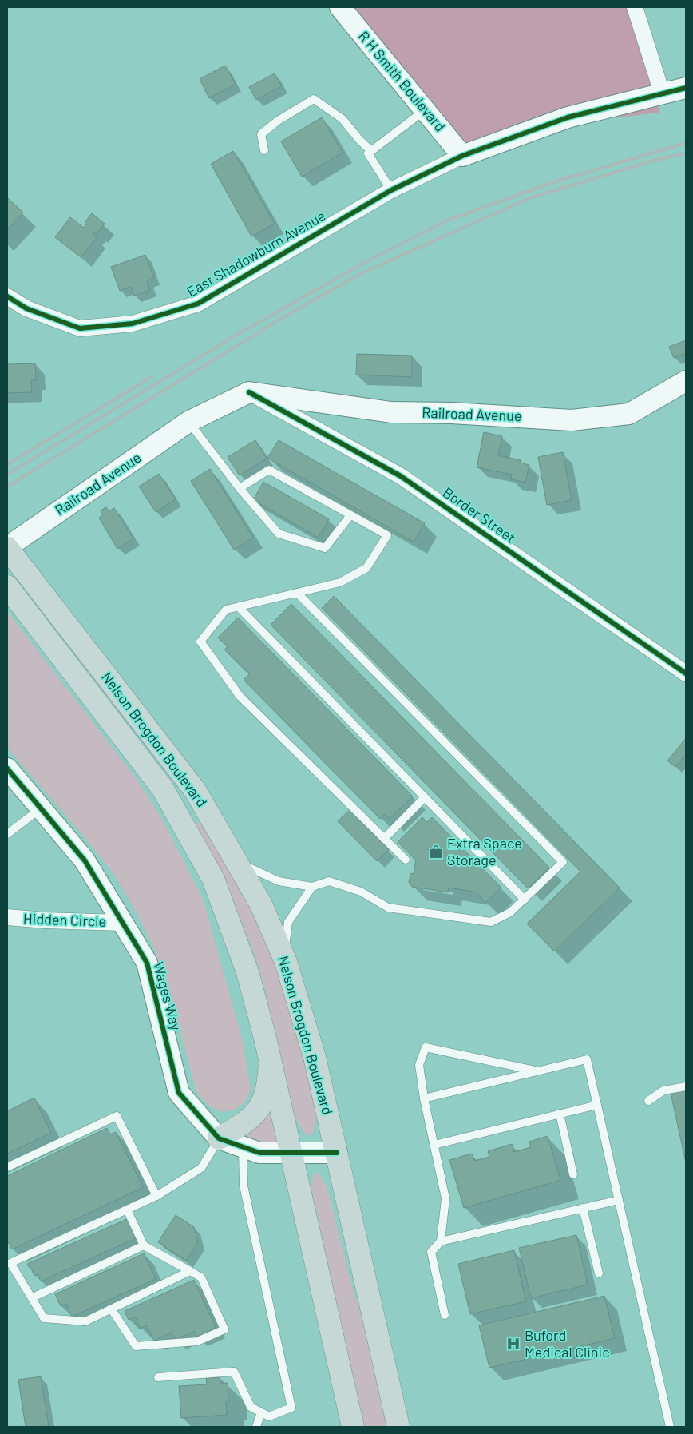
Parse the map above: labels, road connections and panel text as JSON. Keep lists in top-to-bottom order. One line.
{"streets":{"highway":["Nelson Brogdon Boulevard"],"street":["R H Smith Boulevard","East Shadowburn Avenue","Railroad Avenue","Border Street","Hidden Circle","Wages Way"]},"crossings":[["R H Smith Boulevard","East Shadowburn Avenue"],["Railroad Avenue","Border Street"],["Railroad Avenue","Nelson Brogdon Boulevard"],["Nelson Brogdon Boulevard","Wages Way"],["Hidden Circle","Wages Way"]],"places":{"shop":["Extra Space Storage"],"hospital":["Buford Medical Clinic"]}}
